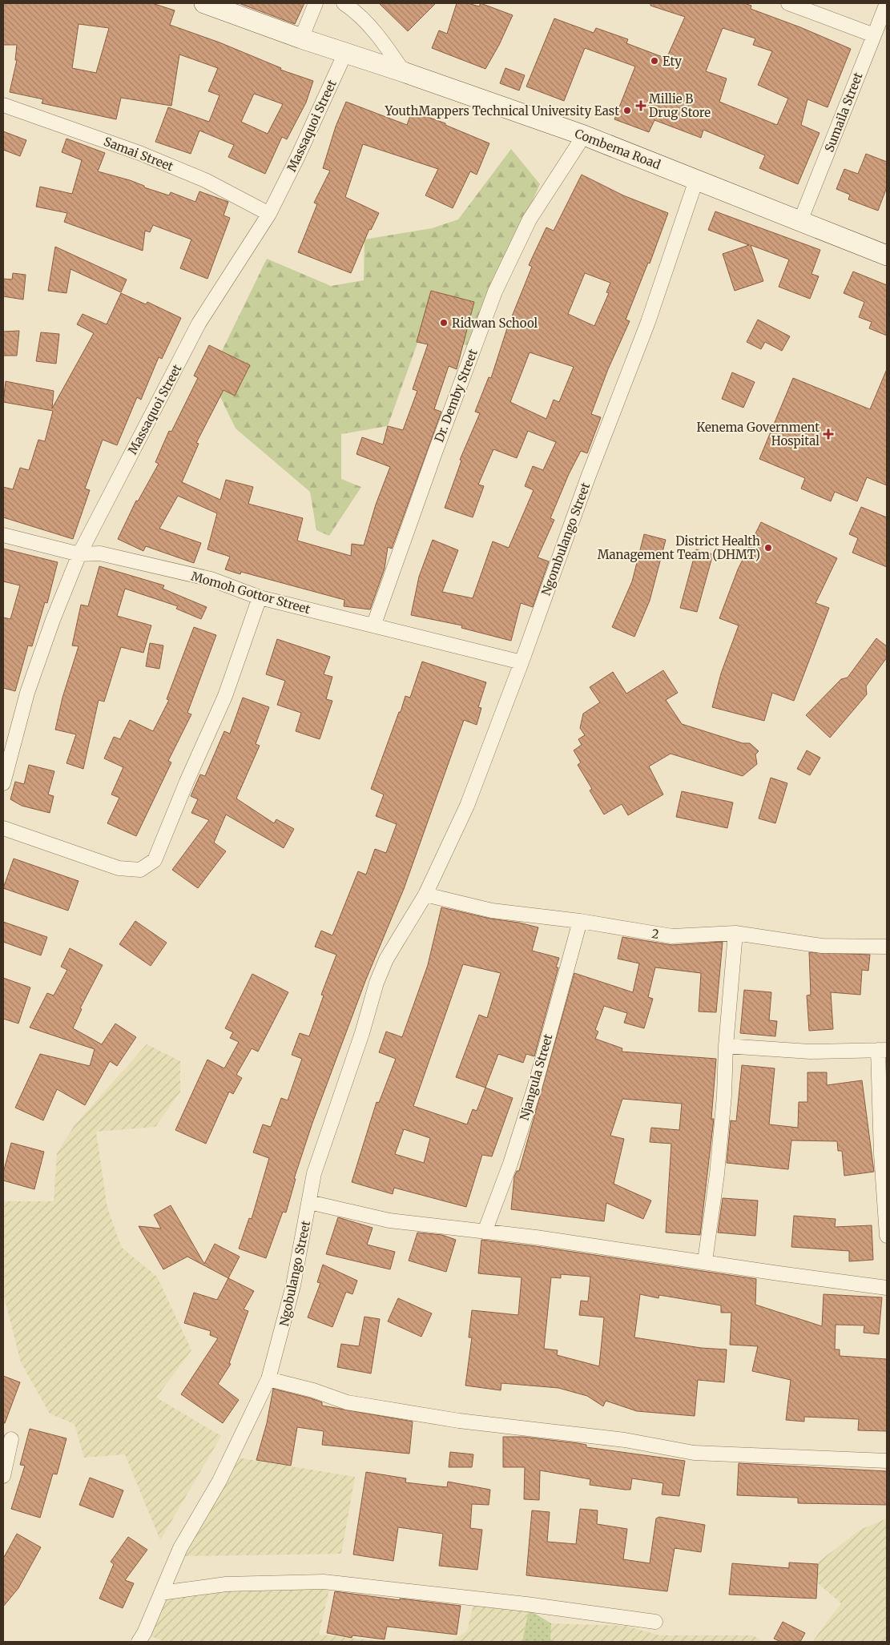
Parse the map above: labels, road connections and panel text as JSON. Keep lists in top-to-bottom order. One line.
{"streets":{"street":["Sumaila Street","Massaquoi Street","Combema Road","Samai Street","Dr. Demby Street","Ngombulango Street","Momoh Gottor Street","2","Njangula Street","Ngobulango Street"]},"crossings":[["Sumaila Street","Combema Road"],["Massaquoi Street","Combema Road"],["Massaquoi Street","Samai Street"],["Massaquoi Street","Momoh Gottor Street"],["Combema Road","Dr. Demby Street"],["Combema Road","Ngombulango Street"],["Dr. Demby Street","Momoh Gottor Street"],["Ngombulango Street","Momoh Gottor Street"],["Ngombulango Street","2"],["Ngombulango Street","Ngobulango Street"],["2","Njangula Street"],["2","Ngobulango Street"]],"places":{"other":["Ety","YouthMappers Technical University East","Ridwan School","District Health Management Team (DHMT)"],"health":["Millie B Drug Store","Kenema Government Hospital"]}}
